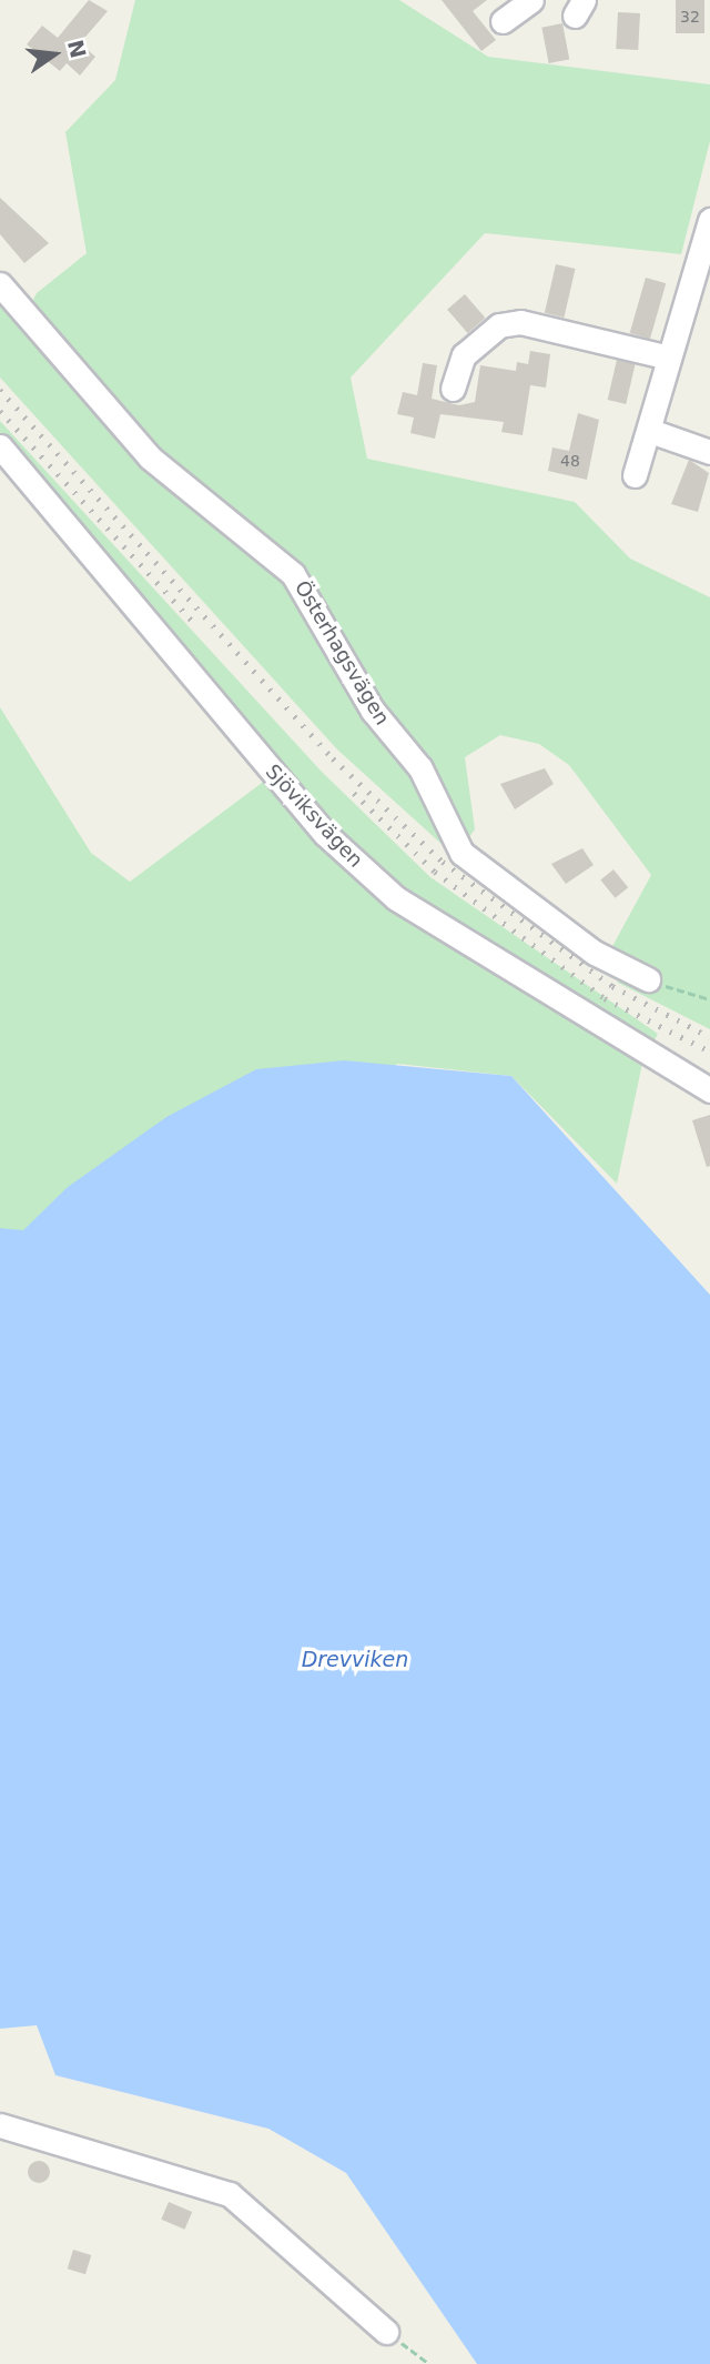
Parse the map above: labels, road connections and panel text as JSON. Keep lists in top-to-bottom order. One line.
{"streets":{"street":["Österhagsvägen","Sjöviksvägen"]},"water":["Drevviken"],"house_numbers":["32","48"],"north":"right"}
